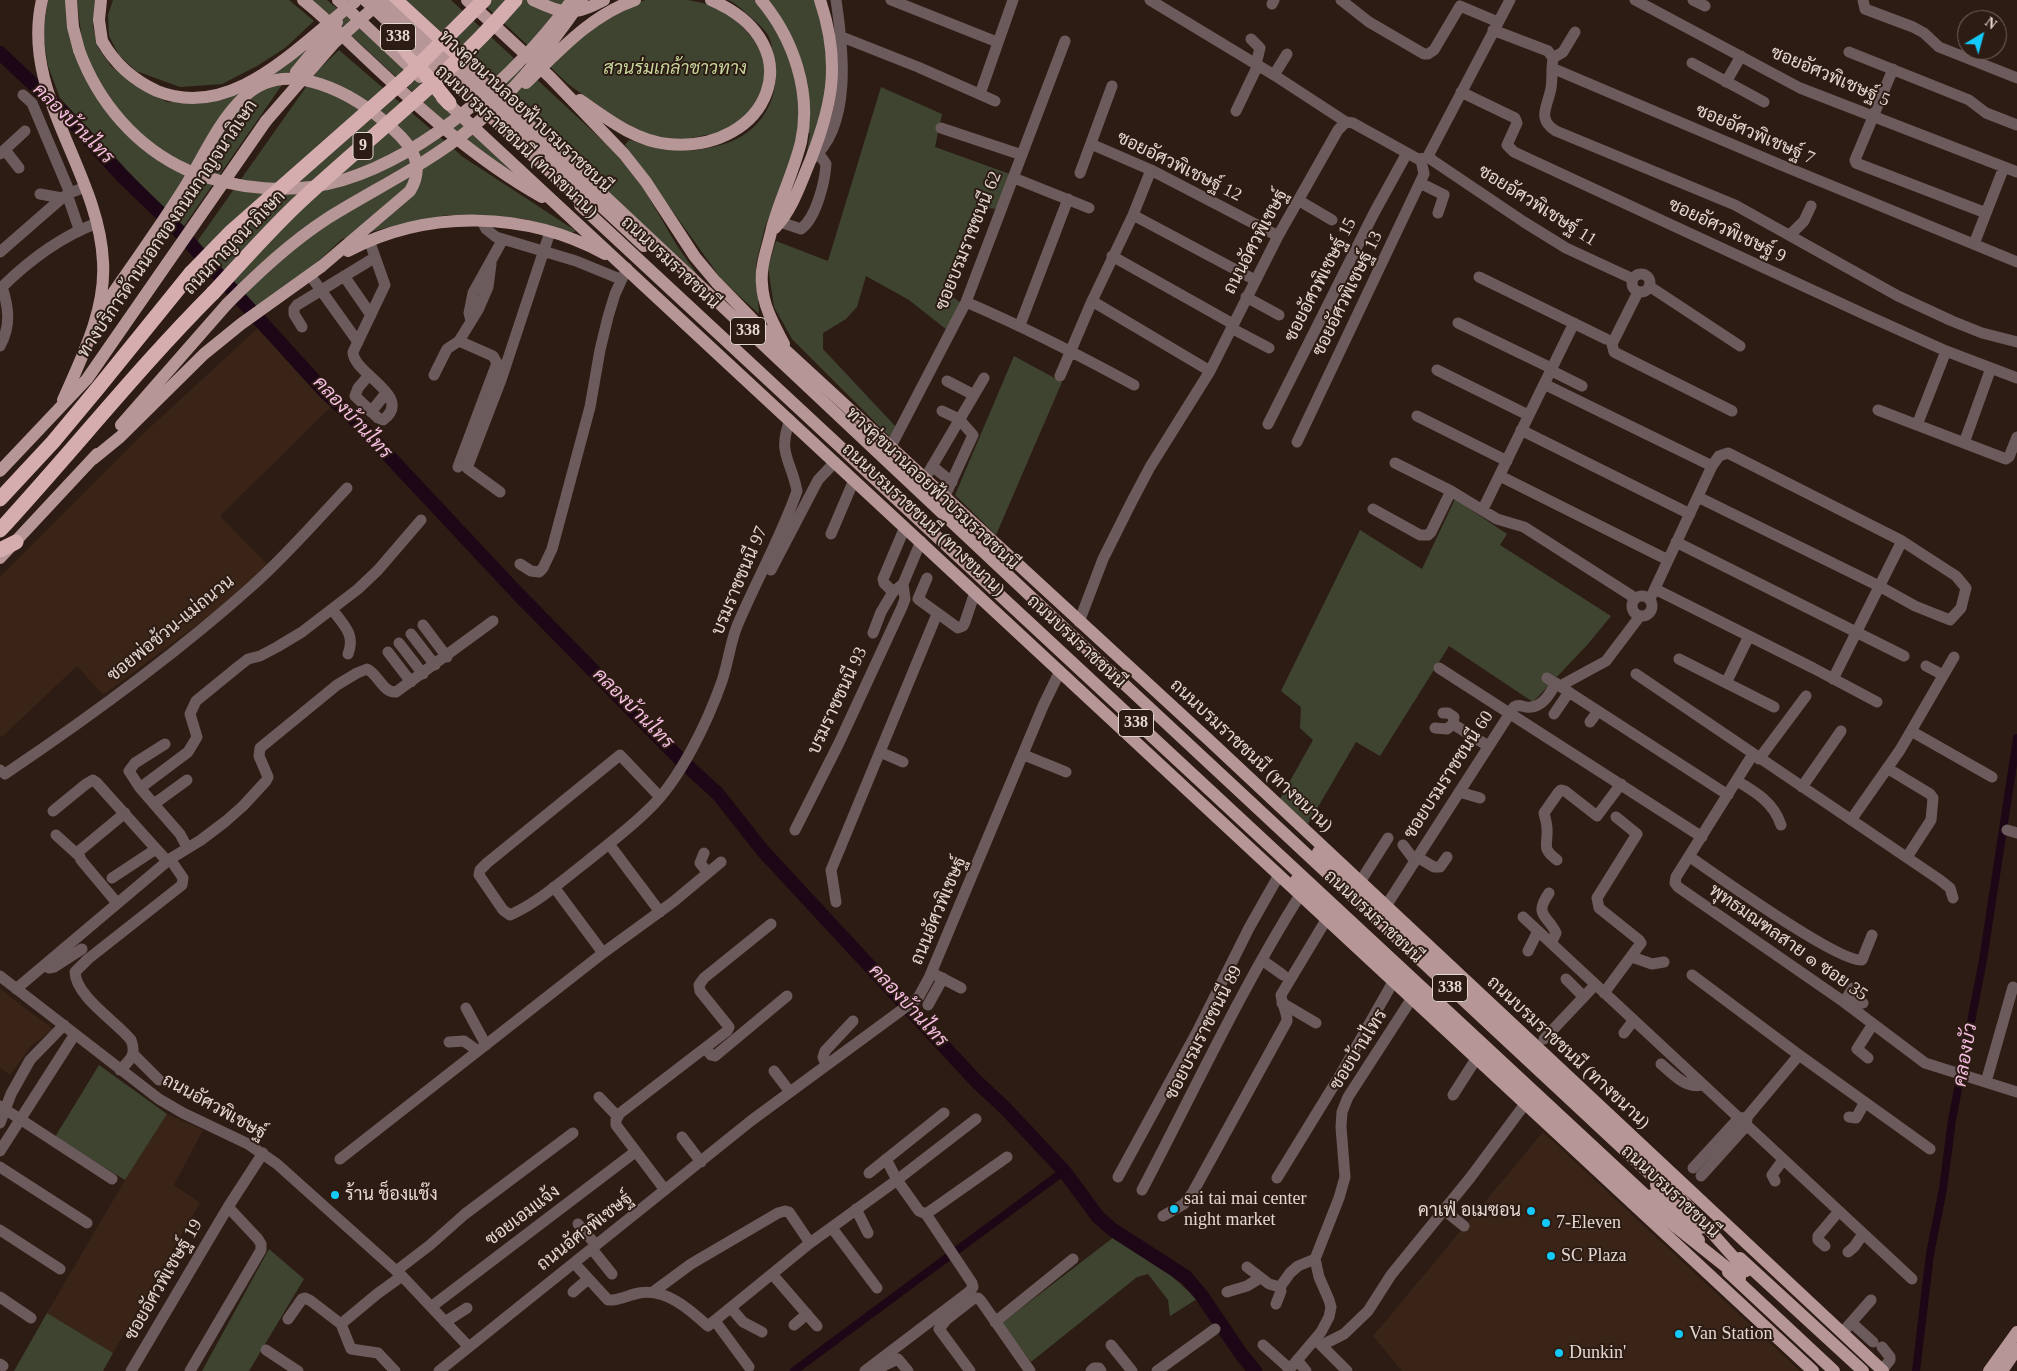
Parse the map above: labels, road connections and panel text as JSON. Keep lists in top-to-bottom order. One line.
{"streets":{"highway":["338","9","ถนนกาญจนาภิเษก","ถนนบรมราชชนนี"],"main road":["ทางคู่ขนานลอยฟ้าบรมราชชนนี","ถนนบรมราชชนนี (ทางขนาน)","ทางบริการด้านนอกของถนนกาญจนาภิเษก"],"street":["ซอยอัศวพิเชษฐ์ 5","ซอยอัศวพิเชษฐ์ 7","ซอยอัศวพิเชษฐ์ 12","ซอยอัศวพิเชษฐ์ 11","ซอยอัศวพิเชษฐ์ 9","ซอยบรมราชชนนี 62","ถนนอัศวพิเชษฐ์","ซอยอัศวพิเชษฐ์ 15","ซอยอัศวพิเชษฐ์ 13","บรมราชชนนี 97","ซอยพ่อช้วน-แม่ถนวน","บรมราชชนนี 93","ซอยบรมราชชนนี 60","พุทธมณฑลสาย ๑ ซอย 35","ซอยบรมราชชนนี 89","ซอยบ้านไทร","ซอยเอมแจ้ง","ซอยอัศวพิเชษฐ์ 19"]},"crossings":[["ทางคู่ขนานลอยฟ้าบรมราชชนนี","ทางบริการด้านนอกของถนนกาญจนาภิเษก"],["ทางคู่ขนานลอยฟ้าบรมราชชนนี","ถนนบรมราชชนนี"],["ถนนบรมราชชนนี (ทางขนาน)","ซอยบรมราชชนนี 62"],["ถนนบรมราชชนนี (ทางขนาน)","ถนนอัศวพิเชษฐ์"],["ถนนบรมราชชนนี (ทางขนาน)","บรมราชชนนี 97"],["ถนนบรมราชชนนี (ทางขนาน)","ซอยบรมราชชนนี 60"],["ถนนบรมราชชนนี (ทางขนาน)","ซอยบรมราชชนนี 89"],["ถนนบรมราชชนนี (ทางขนาน)","ซอยบ้านไทร"],["ซอยอัศวพิเชษฐ์ 12","ถนนอัศวพิเชษฐ์"],["ซอยอัศวพิเชษฐ์ 11","ซอยอัศวพิเชษฐ์ 13"],["ทางบริการด้านนอกของถนนกาญจนาภิเษก","ถนนบรมราชชนนี"],["ถนนอัศวพิเชษฐ์","ซอยเอมแจ้ง"],["ถนนอัศวพิเชษฐ์","ซอยอัศวพิเชษฐ์ 19"]],"water":["คลองบ้านไทร","คลองบัว"],"parks":["สวนร่มเกล้าชาวทาง"],"places":["ร้าน ช็องแช๊ง","sai tai mai center night market","คาเฟ่ อเมซอน","7-Eleven","SC Plaza","Van Station","Dunkin'"],"north":"top right"}
